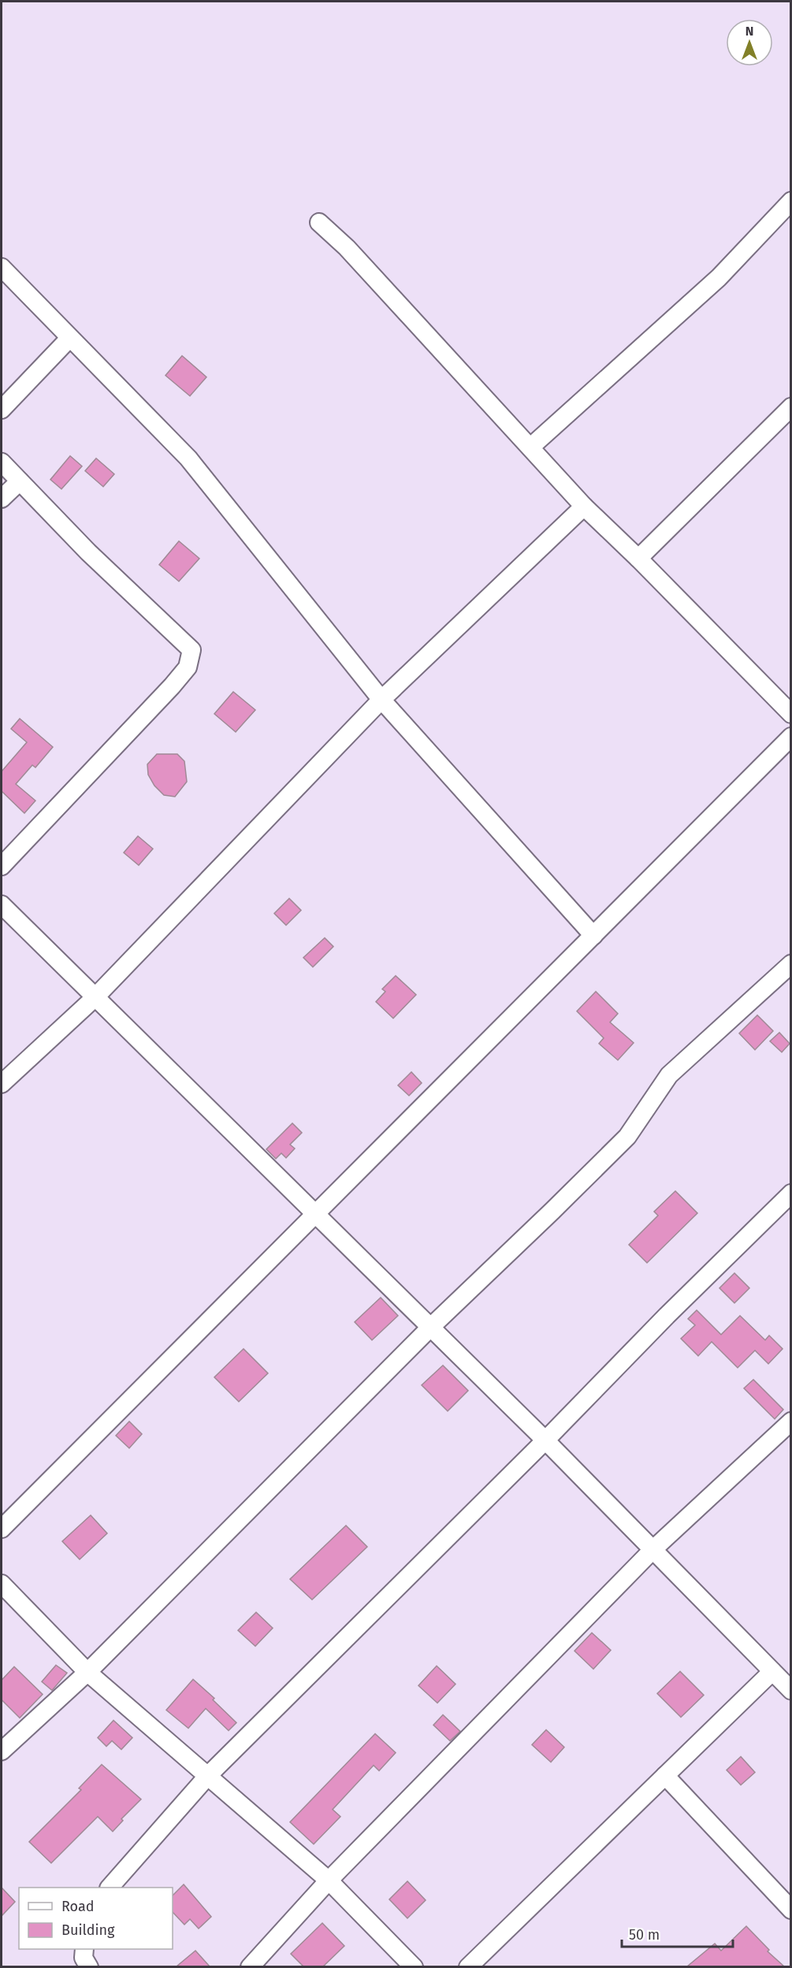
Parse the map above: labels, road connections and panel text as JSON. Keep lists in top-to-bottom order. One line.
{"legend":["Road","Building"],"scale_bar":"50 m","north":"top"}
